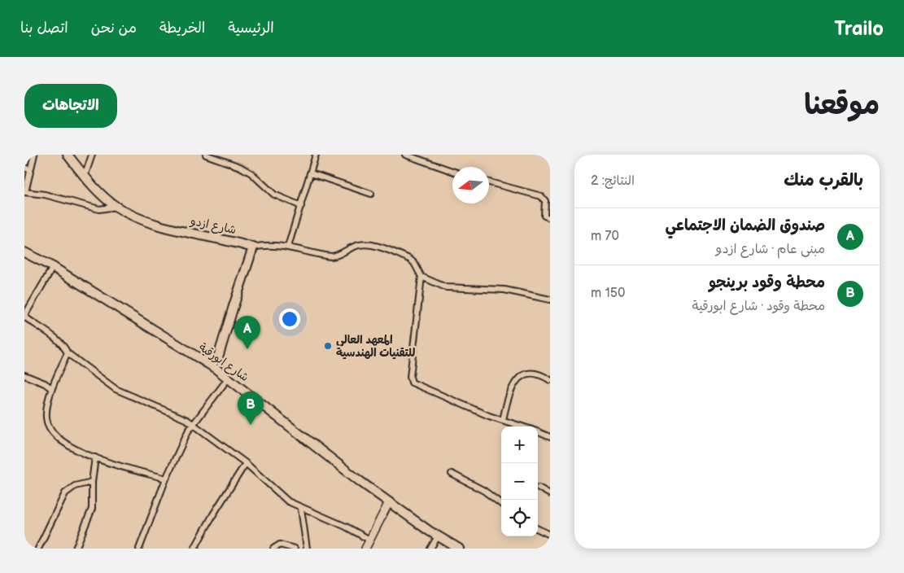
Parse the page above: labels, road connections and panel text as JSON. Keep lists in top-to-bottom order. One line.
{"streets":{"main road":["شارع ازدو","شارع ابورقية"]},"places":["المعهد العالي للتقنيات الهندسية"],"north":"left","page":{"header":"Trailo","nav":["الرئيسية","الخريطة","من نحن","اتصل بنا"],"title":"موقعنا","buttons":"الاتجاهات","heading":["بالقرب منك","النتائج: 2"],"list":[{"mark":"A","name":"صندوق الضمان الاجتماعي","note":"مبنى عام · شارع ازدو","value":"70 m"},{"mark":"B","name":"محطة وقود برينجو","note":"محطة وقود · شارع ابورقية","value":"150 m"}],"pins":["A","B"],"map_buttons":["+","−"]}}
